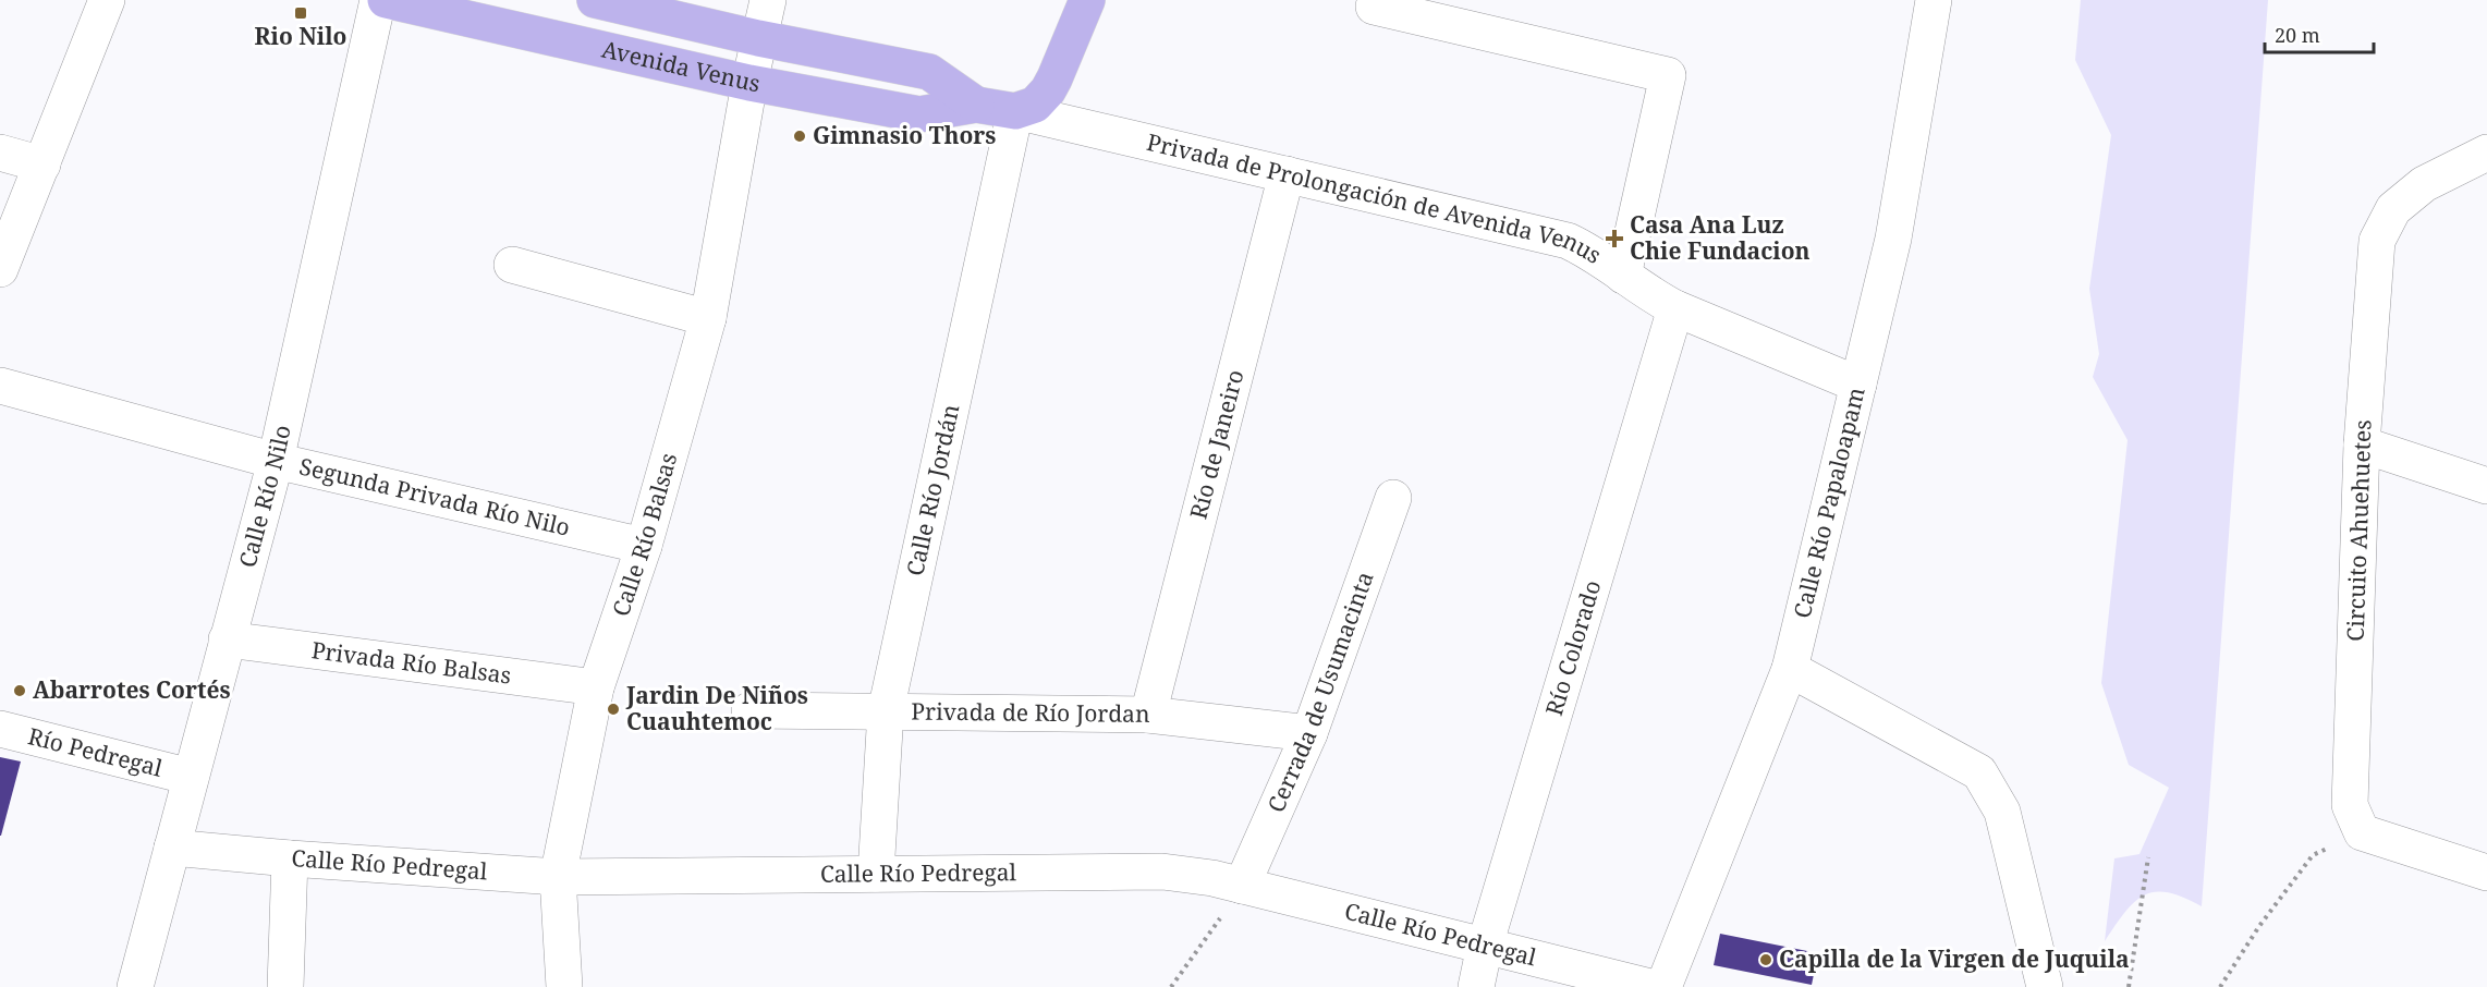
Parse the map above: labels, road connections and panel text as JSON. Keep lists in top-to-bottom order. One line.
{"streets":{"main road":["Avenida Venus"],"street":["Privada de Prolongación de Avenida Venus","Río de Janeiro","Calle Río Jordán","Calle Río Nilo","Segunda Privada Río Nilo","Calle Río Papaloapam","Circuito Ahuehuetes","Calle Río Balsas","Río Colorado","Privada Río Balsas","Cerrada de Usumacinta","Privada de Río Jordan","Río Pedregal","Calle Río Pedregal"]},"crossings":[["Avenida Venus","Privada de Prolongación de Avenida Venus"],["Avenida Venus","Calle Río Jordán"],["Avenida Venus","Calle Río Balsas"],["Privada de Prolongación de Avenida Venus","Río de Janeiro"],["Privada de Prolongación de Avenida Venus","Calle Río Jordán"],["Privada de Prolongación de Avenida Venus","Calle Río Papaloapam"],["Privada de Prolongación de Avenida Venus","Río Colorado"],["Río de Janeiro","Privada de Río Jordan"],["Calle Río Jordán","Privada de Río Jordan"],["Calle Río Jordán","Calle Río Pedregal"],["Calle Río Nilo","Segunda Privada Río Nilo"],["Calle Río Nilo","Privada Río Balsas"],["Calle Río Nilo","Río Pedregal"],["Calle Río Nilo","Calle Río Pedregal"],["Segunda Privada Río Nilo","Calle Río Balsas"],["Calle Río Balsas","Privada Río Balsas"],["Calle Río Balsas","Calle Río Pedregal"],["Río Colorado","Calle Río Pedregal"],["Cerrada de Usumacinta","Privada de Río Jordan"],["Cerrada de Usumacinta","Calle Río Pedregal"]],"places":{"transit":["Rio Nilo"],"other":["Gimnasio Thors","Abarrotes Cortés","Jardin De Niños Cuauhtemoc","Capilla de la Virgen de Juquila"],"health":["Casa Ana Luz Chie Fundacion"]},"scale_bar":"20 m"}
